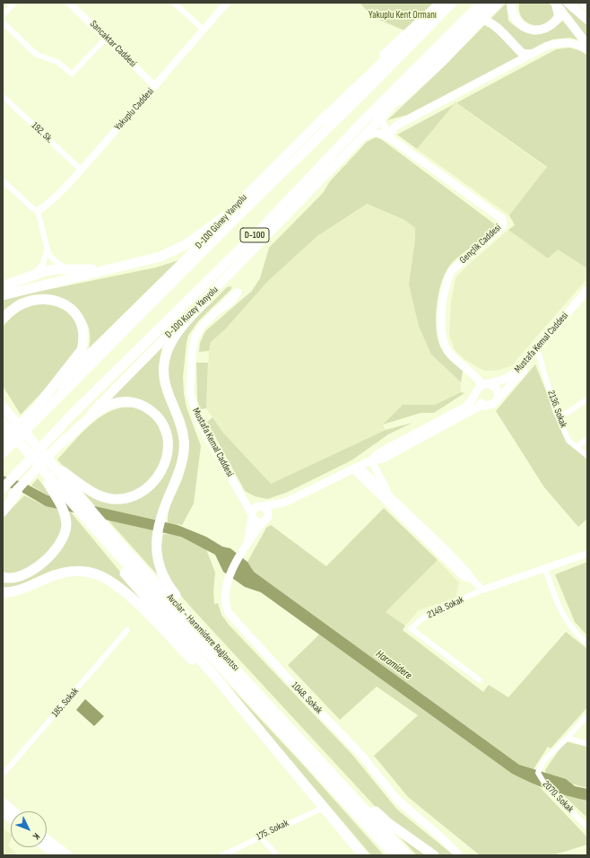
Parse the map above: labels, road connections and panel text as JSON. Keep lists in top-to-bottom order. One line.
{"streets":{"highway":["D-100","Avcılar - Haramidere Bağlantısı"],"main road":["D-100 Güney Yanyolu","Gençlik Caddesi","D-100 Kuzey Yanyolu","Mustafa Kemal Caddesi","1048. Sokak"],"street":["Sancaktar Caddesi","Yakuplu Caddesi","192. Sk.","2136. Sokak","2149. Sokak","185. Sokak","2070. Sokak","175. Sokak"]},"crossings":[["Sancaktar Caddesi","Yakuplu Caddesi"],["Yakuplu Caddesi","192. Sk."],["Gençlik Caddesi","Mustafa Kemal Caddesi"],["Mustafa Kemal Caddesi","2136. Sokak"],["Mustafa Kemal Caddesi","1048. Sokak"]],"water":["Haramidere"],"parks":["Yakuplu Kent Ormanı"],"north":"bottom right"}
